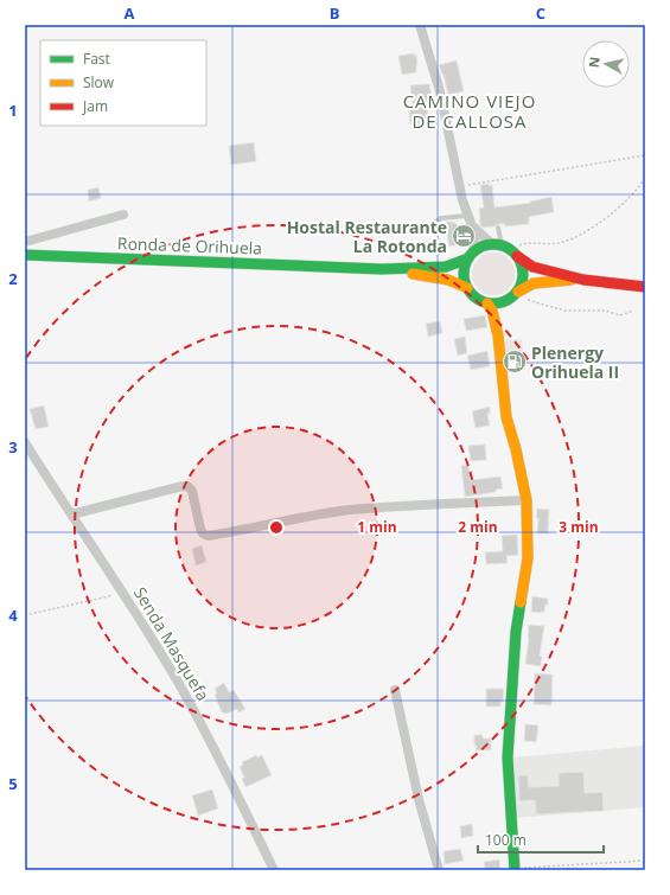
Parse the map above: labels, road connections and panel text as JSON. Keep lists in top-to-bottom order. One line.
{"streets":{"main road":["Ronda de Orihuela"],"street":["Senda Masquefa"]},"districts":["CAMINO VIEJO DE CALLOSA"],"places":{"hotel":["Hostal Restaurante La Rotonda"],"fuel station":["Plenergy Orihuela II"]},"legend":["Fast","Slow","Jam"],"scale_bar":"100 m","north":"left","grid":{"columns":["A","B","C"],"rows":["1","2","3","4","5"]},"rings":["1 min","2 min","3 min"]}
